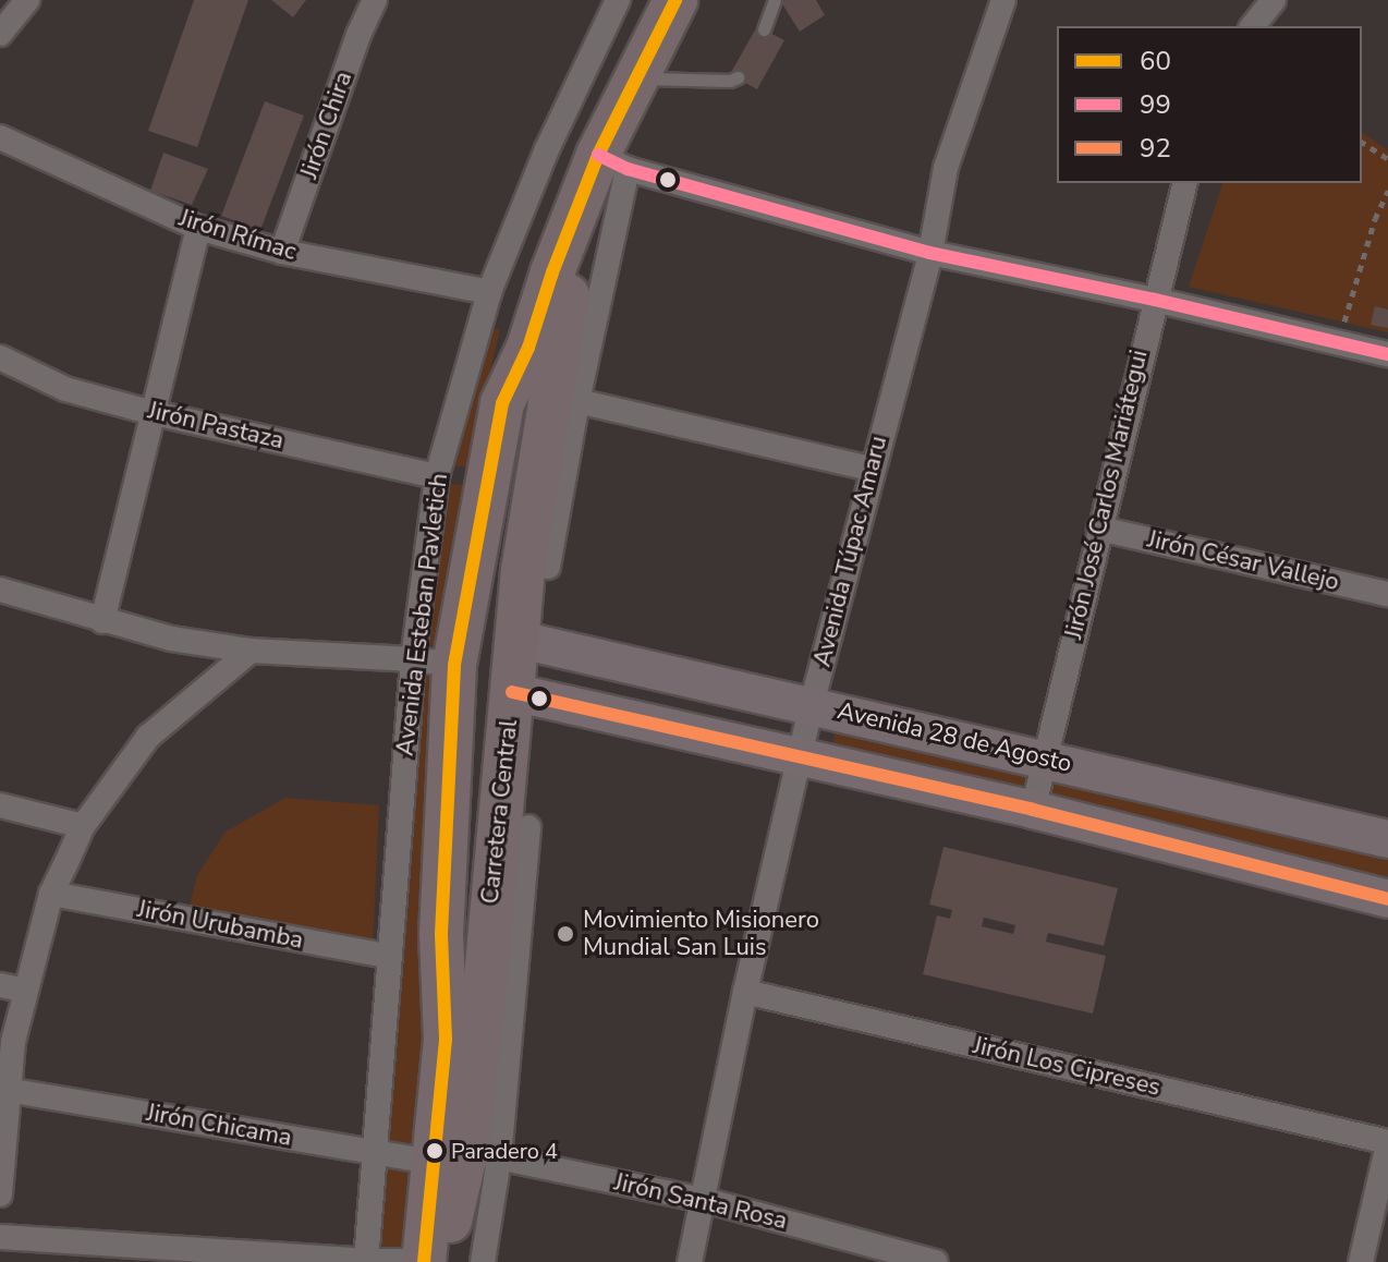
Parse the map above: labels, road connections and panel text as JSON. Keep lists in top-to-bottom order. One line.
{"streets":{"highway":["Carretera Central"],"main road":["Avenida 28 de Agosto"],"street":["Jirón Chira","Jirón Rímac","Jirón Pastaza","Jirón José Carlos Mariátegui","Avenida Túpac Amaru","Jirón César Vallejo","Avenida Esteban Pavletich","Jirón Urubamba","Jirón Los Cipreses","Jirón Chicama","Jirón Santa Rosa"]},"crossings":[["Jirón Chira","Jirón Rímac"],["Jirón Rímac","Avenida Esteban Pavletich"],["Jirón Pastaza","Avenida Esteban Pavletich"],["Jirón José Carlos Mariátegui","Jirón César Vallejo"],["Jirón José Carlos Mariátegui","Avenida 28 de Agosto"],["Avenida Túpac Amaru","Avenida 28 de Agosto"],["Avenida Túpac Amaru","Jirón Los Cipreses"],["Avenida Túpac Amaru","Jirón Santa Rosa"],["Avenida Esteban Pavletich","Avenida 28 de Agosto"],["Avenida Esteban Pavletich","Carretera Central"],["Avenida Esteban Pavletich","Jirón Urubamba"],["Avenida Esteban Pavletich","Jirón Chicama"],["Avenida 28 de Agosto","Carretera Central"],["Carretera Central","Jirón Chicama"],["Carretera Central","Jirón Santa Rosa"],["Jirón Chicama","Jirón Santa Rosa"]],"places":["Movimiento Misionero Mundial San Luis","Paradero 4"],"lines":["transit line 60","transit line 99","transit line 92"],"legend":["60","99","92"]}
